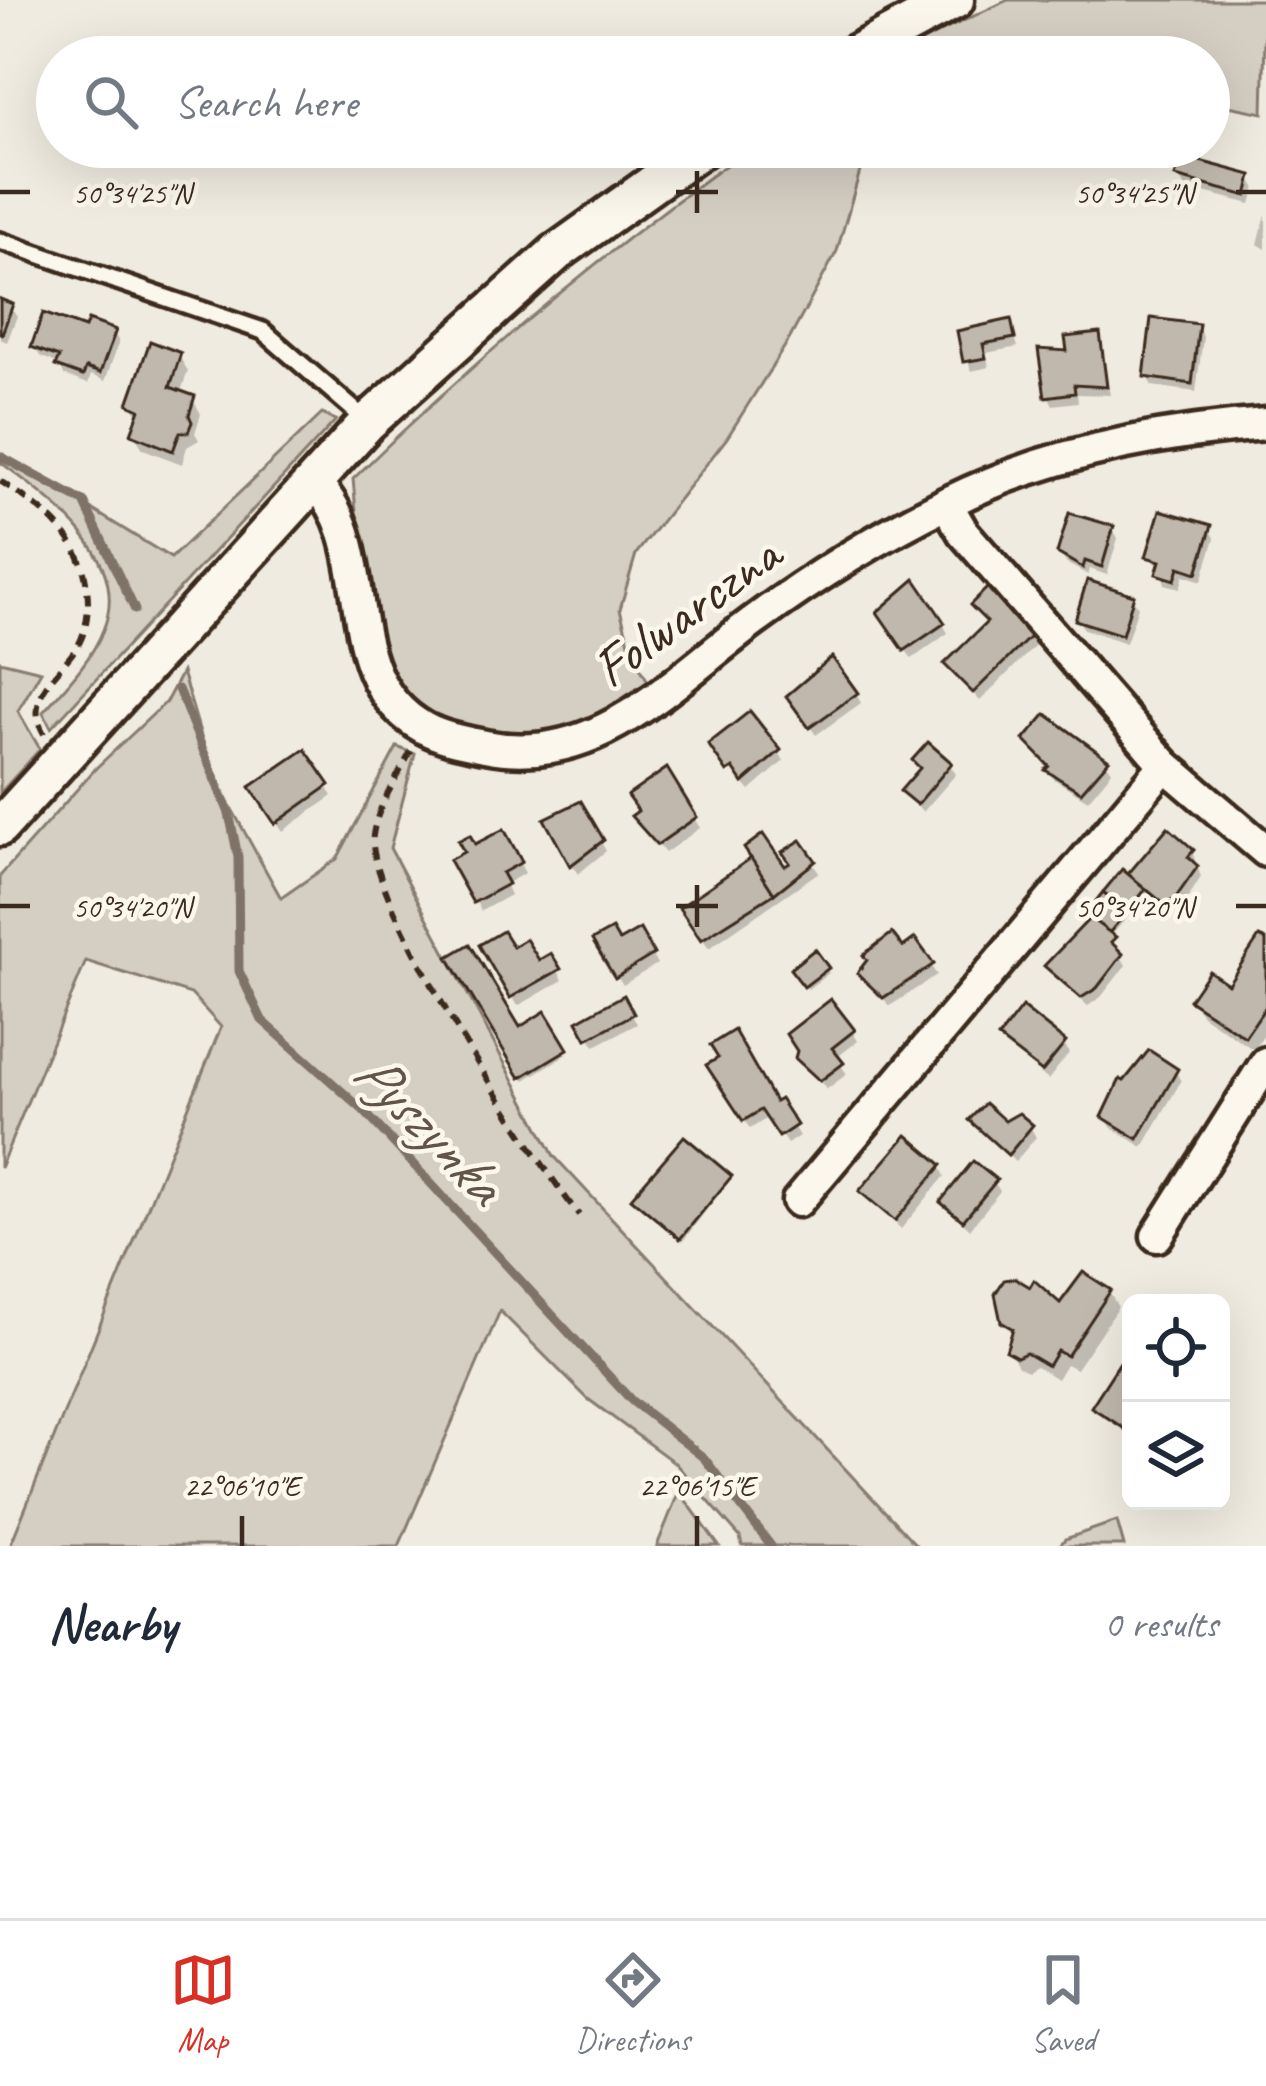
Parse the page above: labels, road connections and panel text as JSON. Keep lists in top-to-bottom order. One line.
{"streets":{"street":["Folwarczna"]},"water":["Pyszynka"],"page":{"search":"Search here","heading":["Nearby","0 results"],"nav":["Map","Directions","Saved"]},"coordinates":["50°34'25\"N","50°34'20\"N","22°06'10\"E","22°06'15\"E"]}
